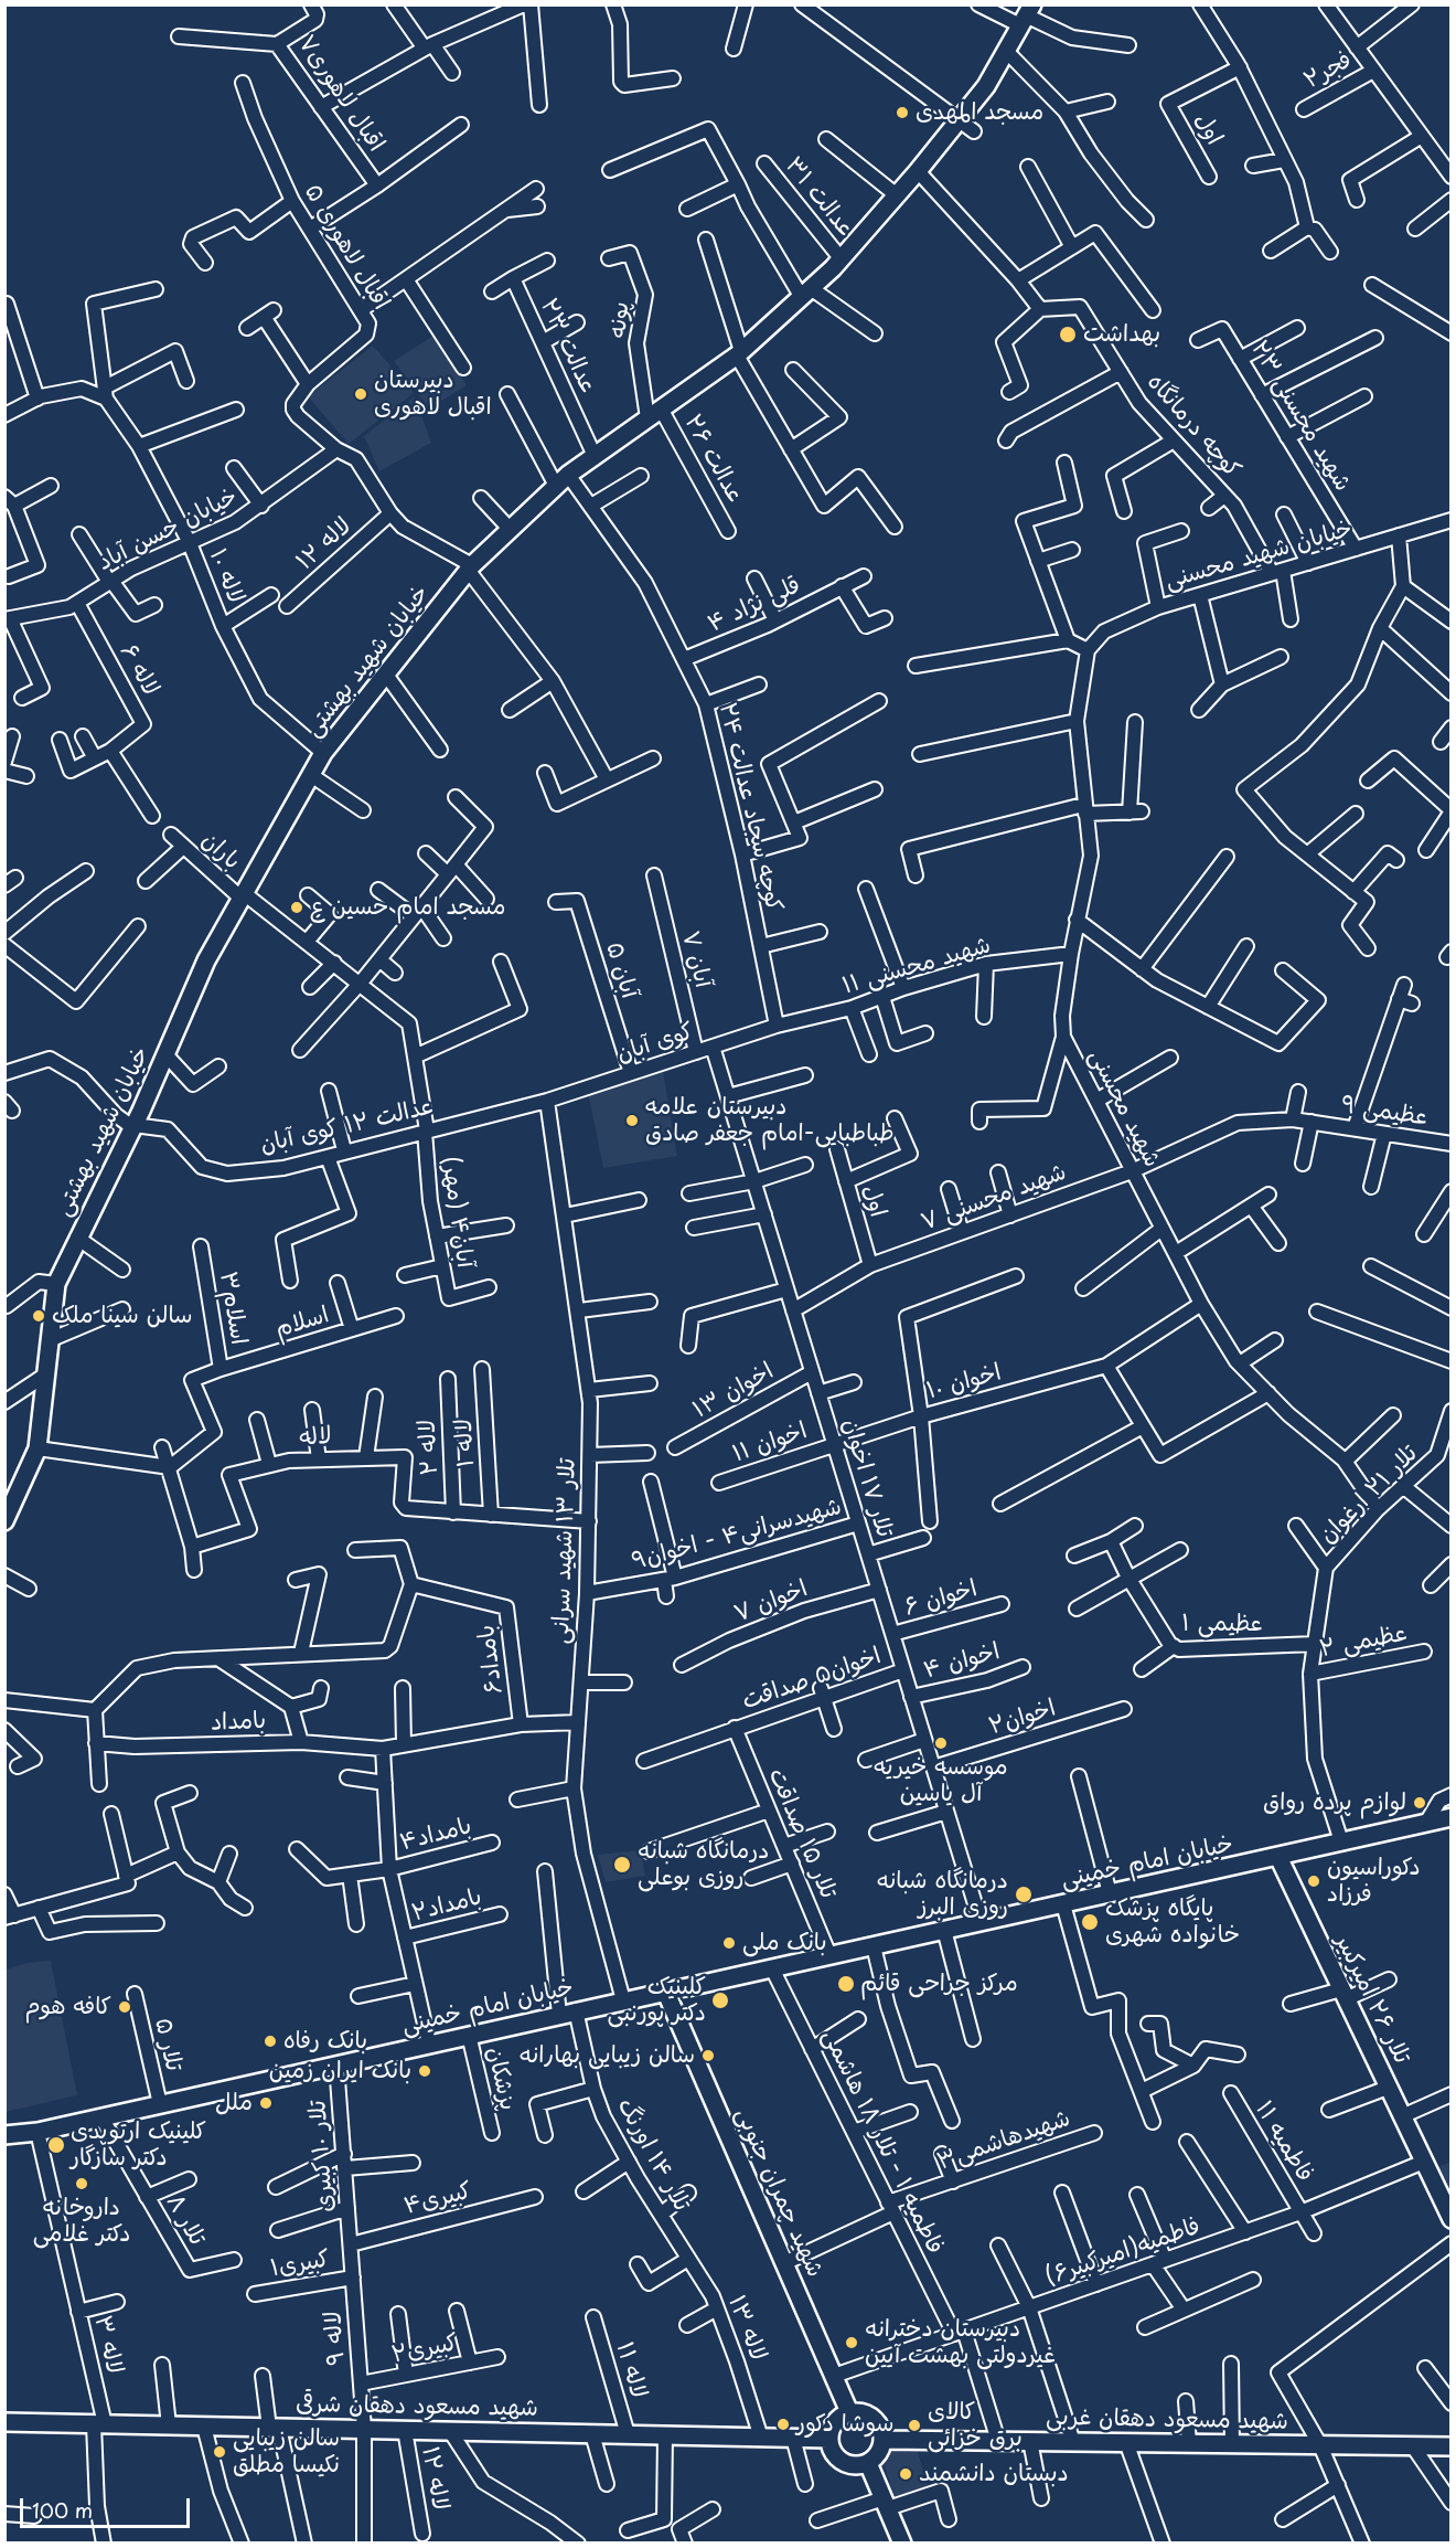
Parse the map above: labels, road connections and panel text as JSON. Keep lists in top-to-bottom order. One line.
{"streets":{"main road":["خیابان شهید بهشتی","خیابان امام خمینی","تلار ۲۶ امیرکبیر","شهید چمران جنوبی","شهید مسعود دهقان شرقی","شهید مسعود دهقان غربی"],"street":["فجر۲","اقبال لاهوری۷","اول","عدالت ۳۱","اقبال لاهوری ۵","پونه","عدالت ۲۳","شهید محسنی ۲۳","کوچه درمانگاه","عدالت ۲۶","خیابان حسن آباد","لاله ۱۲","خیابان شهید محسنی","لاله ۱۰","قلی نژاد ۴","لاله ۶","کوچه سجاد عدالت ۲۴","باران","آبان ۷","شهید محسنی ۱۱","آبان ۵","کوی آبان","شهید محسنی","عظیمی ۹","عدالت ۱۲ کوی آبان","شهید محسنی ۷","آبان۴ (مهر)","اسلام۳","اسلام","اخوان ۱۰","اخوان ۱۳","لاله","لاله ۱","اخوان ۱۱","لاله ۲","تلار ۱۷ اخوان","تلار ۲۱ ارغوان","شهیدسرانی۴ - اخوان۹","تلار ۱۳ شهید سرانی","اخوان ۶","اخوان ۷","عظیمی ۱","عظیمی ۲","بامداد۶","اخوان ۴","اخوان۵ صداقت","اخوان۲","بامداد","تلار ۱۵ صداقت","بامداد۴","بامداد۲","تلار ۵","پزشکان","شهیدهاشمی۳","فاطمیه ۱ - تلار ۱۸ هاشمی","فاطمیه ۱۱","تلار ۱۴ اورنگ","تلار ۱۰ کبیری","کبیری۴","تلار ۸","فاطمیه(امیرکبیر۶)","کبیری۱","لاله ۱۳","لاله ۹","لاله ۳","کبیری۲","لاله ۱۱"]},"crossings":[["اول","شهید محسنی ۷"],["عدالت ۳۱","خیابان شهید بهشتی"],["اقبال لاهوری ۵","خیابان حسن آباد"],["پونه","عدالت ۲۶"],["پونه","خیابان شهید بهشتی"],["عدالت ۲۳","خیابان شهید بهشتی"],["شهید محسنی ۲۳","خیابان شهید محسنی"],["کوچه درمانگاه","خیابان شهید محسنی"],["عدالت ۲۶","خیابان شهید بهشتی"],["خیابان حسن آباد","لاله ۱۰"],["خیابان حسن آباد","لاله ۶"],["لاله ۱۲","شهید مسعود دهقان شرقی"],["خیابان شهید محسنی","شهید محسنی"],["لاله ۱۰","خیابان شهید بهشتی"],["قلی نژاد ۴","کوچه سجاد عدالت ۲۴"],["خیابان شهید بهشتی","کوچه سجاد عدالت ۲۴"],["خیابان شهید بهشتی","باران"],["خیابان شهید بهشتی","عدالت ۱۲ کوی آبان"],["کوچه سجاد عدالت ۲۴","شهید محسنی ۱۱"],["کوچه سجاد عدالت ۲۴","کوی آبان"],["باران","آبان۴ (مهر)"],["آبان ۷","کوی آبان"],["شهید محسنی ۱۱","کوی آبان"],["شهید محسنی ۱۱","شهید محسنی"],["آبان ۵","کوی آبان"],["کوی آبان","عدالت ۱۲ کوی آبان"],["کوی آبان","تلار ۱۷ اخوان"],["کوی آبان","تلار ۱۳ شهید سرانی"],["شهید محسنی","شهید محسنی ۷"],["شهید محسنی","اخوان ۱۰"],["شهید محسنی","تلار ۲۱ ارغوان"],["عظیمی ۹","شهید محسنی ۷"],["عدالت ۱۲ کوی آبان","آبان۴ (مهر)"],["عدالت ۱۲ کوی آبان","تلار ۱۳ شهید سرانی"],["شهید محسنی ۷","تلار ۱۷ اخوان"],["اسلام۳","اسلام"],["اخوان ۱۰","اخوان ۱۱"],["اخوان ۱۰","تلار ۱۷ اخوان"],["اخوان ۱۳","تلار ۱۷ اخوان"],["لاله","لاله ۲"],["اخوان ۱۱","تلار ۱۷ اخوان"],["تلار ۱۷ اخوان","شهیدسرانی۴ - اخوان۹"],["تلار ۱۷ اخوان","اخوان ۶"],["تلار ۱۷ اخوان","اخوان ۷"],["تلار ۱۷ اخوان","اخوان ۴"],["تلار ۱۷ اخوان","اخوان۵ صداقت"],["تلار ۱۷ اخوان","اخوان۲"],["تلار ۱۷ اخوان","خیابان امام خمینی"],["تلار ۲۱ ارغوان","عظیمی ۱"],["تلار ۲۱ ارغوان","عظیمی ۲"],["تلار ۲۱ ارغوان","خیابان امام خمینی"],["شهیدسرانی۴ - اخوان۹","تلار ۱۳ شهید سرانی"],["تلار ۱۳ شهید سرانی","بامداد"],["تلار ۱۳ شهید سرانی","خیابان امام خمینی"],["بامداد۶","بامداد"],["اخوان۵ صداقت","تلار ۱۵ صداقت"],["تلار ۱۵ صداقت","خیابان امام خمینی"],["خیابان امام خمینی","تلار ۲۶ امیرکبیر"],["خیابان امام خمینی","تلار ۵"],["خیابان امام خمینی","پزشکان"],["خیابان امام خمینی","فاطمیه ۱ - تلار ۱۸ هاشمی"],["خیابان امام خمینی","تلار ۱۴ اورنگ"],["خیابان امام خمینی","تلار ۱۰ کبیری"],["خیابان امام خمینی","شهید چمران جنوبی"],["خیابان امام خمینی","تلار ۸"],["خیابان امام خمینی","لاله ۳"],["تلار ۲۶ امیرکبیر","فاطمیه(امیرکبیر۶)"],["شهیدهاشمی۳","فاطمیه ۱ - تلار ۱۸ هاشمی"],["شهیدهاشمی۳","شهید چمران جنوبی"],["فاطمیه ۱ - تلار ۱۸ هاشمی","فاطمیه(امیرکبیر۶)"],["فاطمیه ۱ - تلار ۱۸ هاشمی","شهید مسعود دهقان غربی"],["فاطمیه ۱۱","فاطمیه(امیرکبیر۶)"],["تلار ۱۴ اورنگ","لاله ۱۳"],["تلار ۱۰ کبیری","کبیری۴"],["تلار ۱۰ کبیری","لاله ۹"],["شهید چمران جنوبی","فاطمیه(امیرکبیر۶)"],["شهید چمران جنوبی","شهید مسعود دهقان شرقی"],["شهید چمران جنوبی","شهید مسعود دهقان غربی"],["کبیری۴","لاله ۹"],["کبیری۱","لاله ۹"],["لاله ۱۳","شهید مسعود دهقان شرقی"],["لاله ۹","کبیری۲"],["لاله ۹","شهید مسعود دهقان شرقی"],["لاله ۳","شهید مسعود دهقان شرقی"],["لاله ۱۱","شهید مسعود دهقان شرقی"],["شهید مسعود دهقان شرقی","شهید مسعود دهقان غربی"]],"places":["مسجد المهدی","بهداشت","دبیرستان اقبال لاهوری","مسجد امام حسین ع","دبیرستان علامه طباطبایی-امام جعفر صادق","سالن سینا ملک","موسسه خیریه آل یاسین","لوازم پرده رواق","درمانگاه شبانه روزی بوعلی","دکوراسیون فرزاد","درمانگاه شبانه روزی البرز","پایگاه پزشک خانواده شهری","بانک ملی","مرکز جراحی قائم","کلینیک دکتر پورنبی","کافه هوم","بانک رفاه","سالن زیبایی بهارانه","بانک ایران زمین","ملل","کلینیک ارتوپدی دکتر سازگار","داروخانه دکتر غلامی","دبیرستان دخترانه غیردولتی بهشت آیین","سوشا دکور","کالای برق خزائی","سالن زیبایی نکیسا مطلق","دبستان دانشمند"],"scale_bar":"100 m"}
